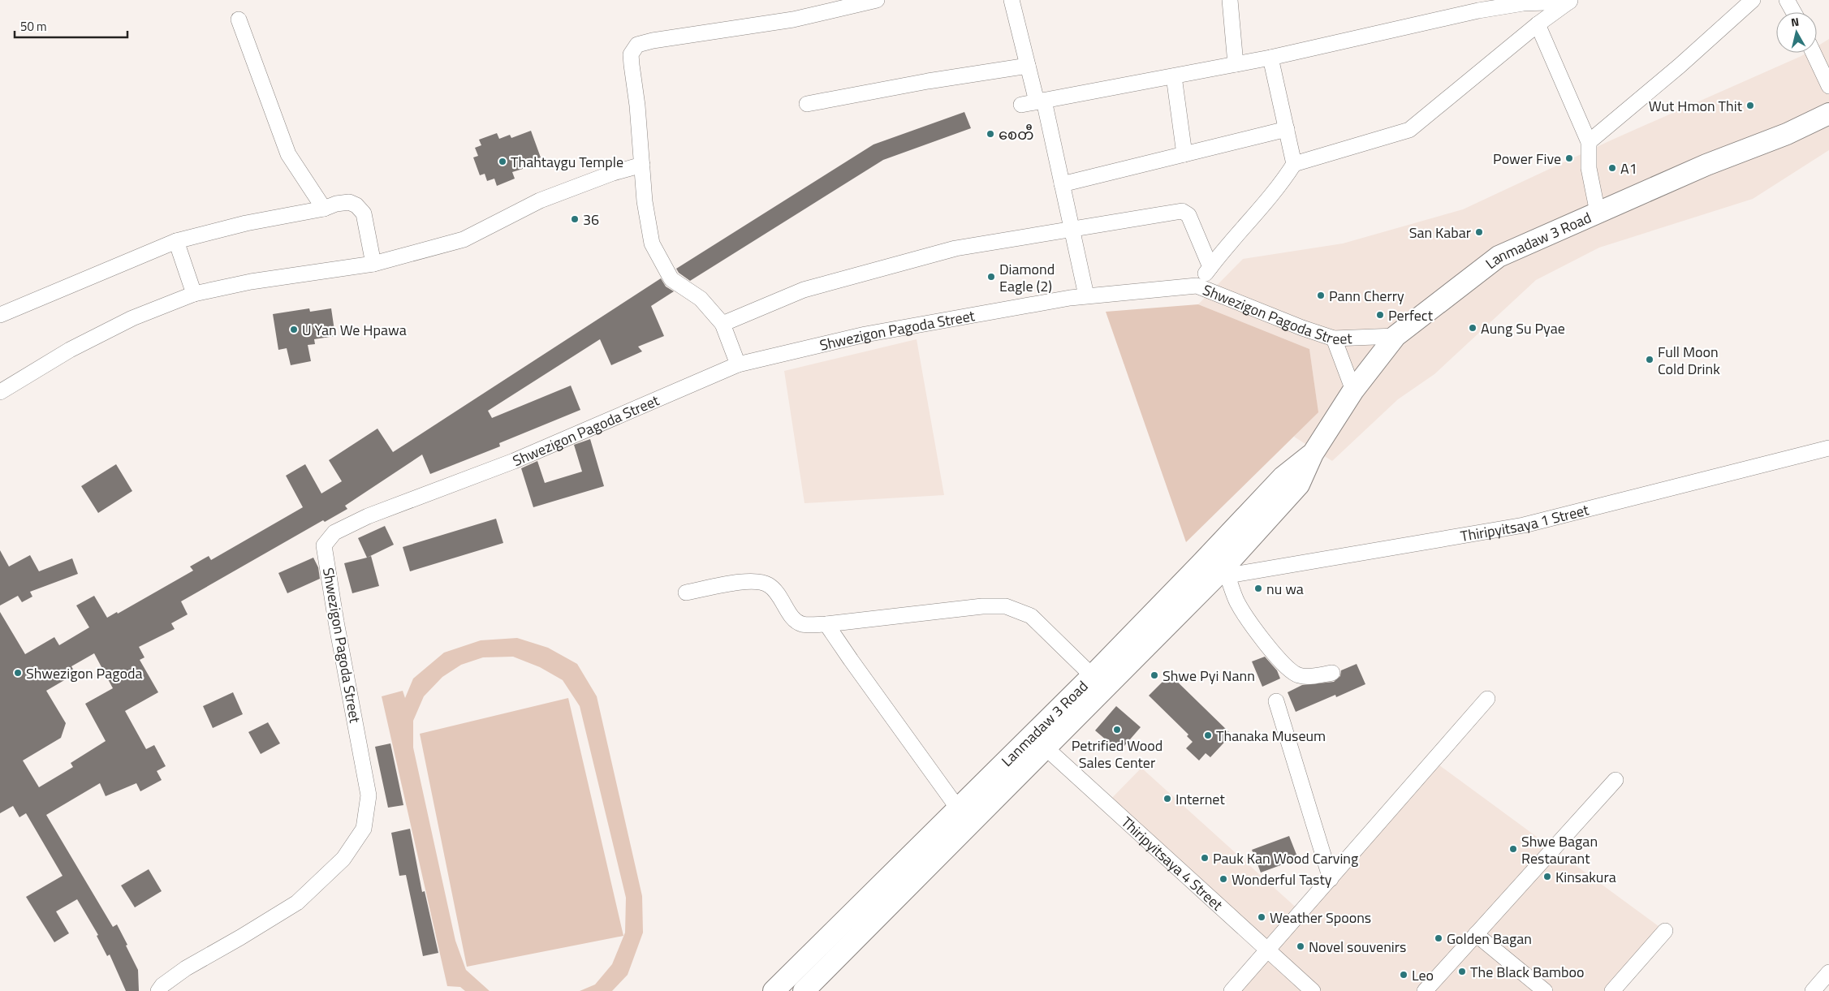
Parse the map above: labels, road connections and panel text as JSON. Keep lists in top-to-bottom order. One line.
{"streets":{"main road":["Lanmadaw 3 Road"],"street":["Shwezigon Pagoda Street","Thiripyitsaya 1 Street","Thiripyitsaya 4 Street"]},"crossings":[["Lanmadaw 3 Road","Shwezigon Pagoda Street"],["Lanmadaw 3 Road","Thiripyitsaya 1 Street"],["Lanmadaw 3 Road","Thiripyitsaya 4 Street"]],"places":["Wut Hmon Thit","စေတီ","Power Five","Thahtaygu Temple","A1","36","San Kabar","Diamond Eagle (2)","Pann Cherry","Perfect","Aung Su Pyae","U Yan We Hpawa","Full Moon Cold Drink","nu wa","Shwezigon Pagoda","Shwe Pyi Nann","Petrified Wood Sales Center","Thanaka Museum","Internet","Shwe Bagan Restaurant","Pauk Kan Wood Carving","Kinsakura","Wonderful Tasty","Weather Spoons","Golden Bagan","Novel souvenirs","The Black Bamboo","Leo"],"scale_bar":"50 m","north":"top"}
